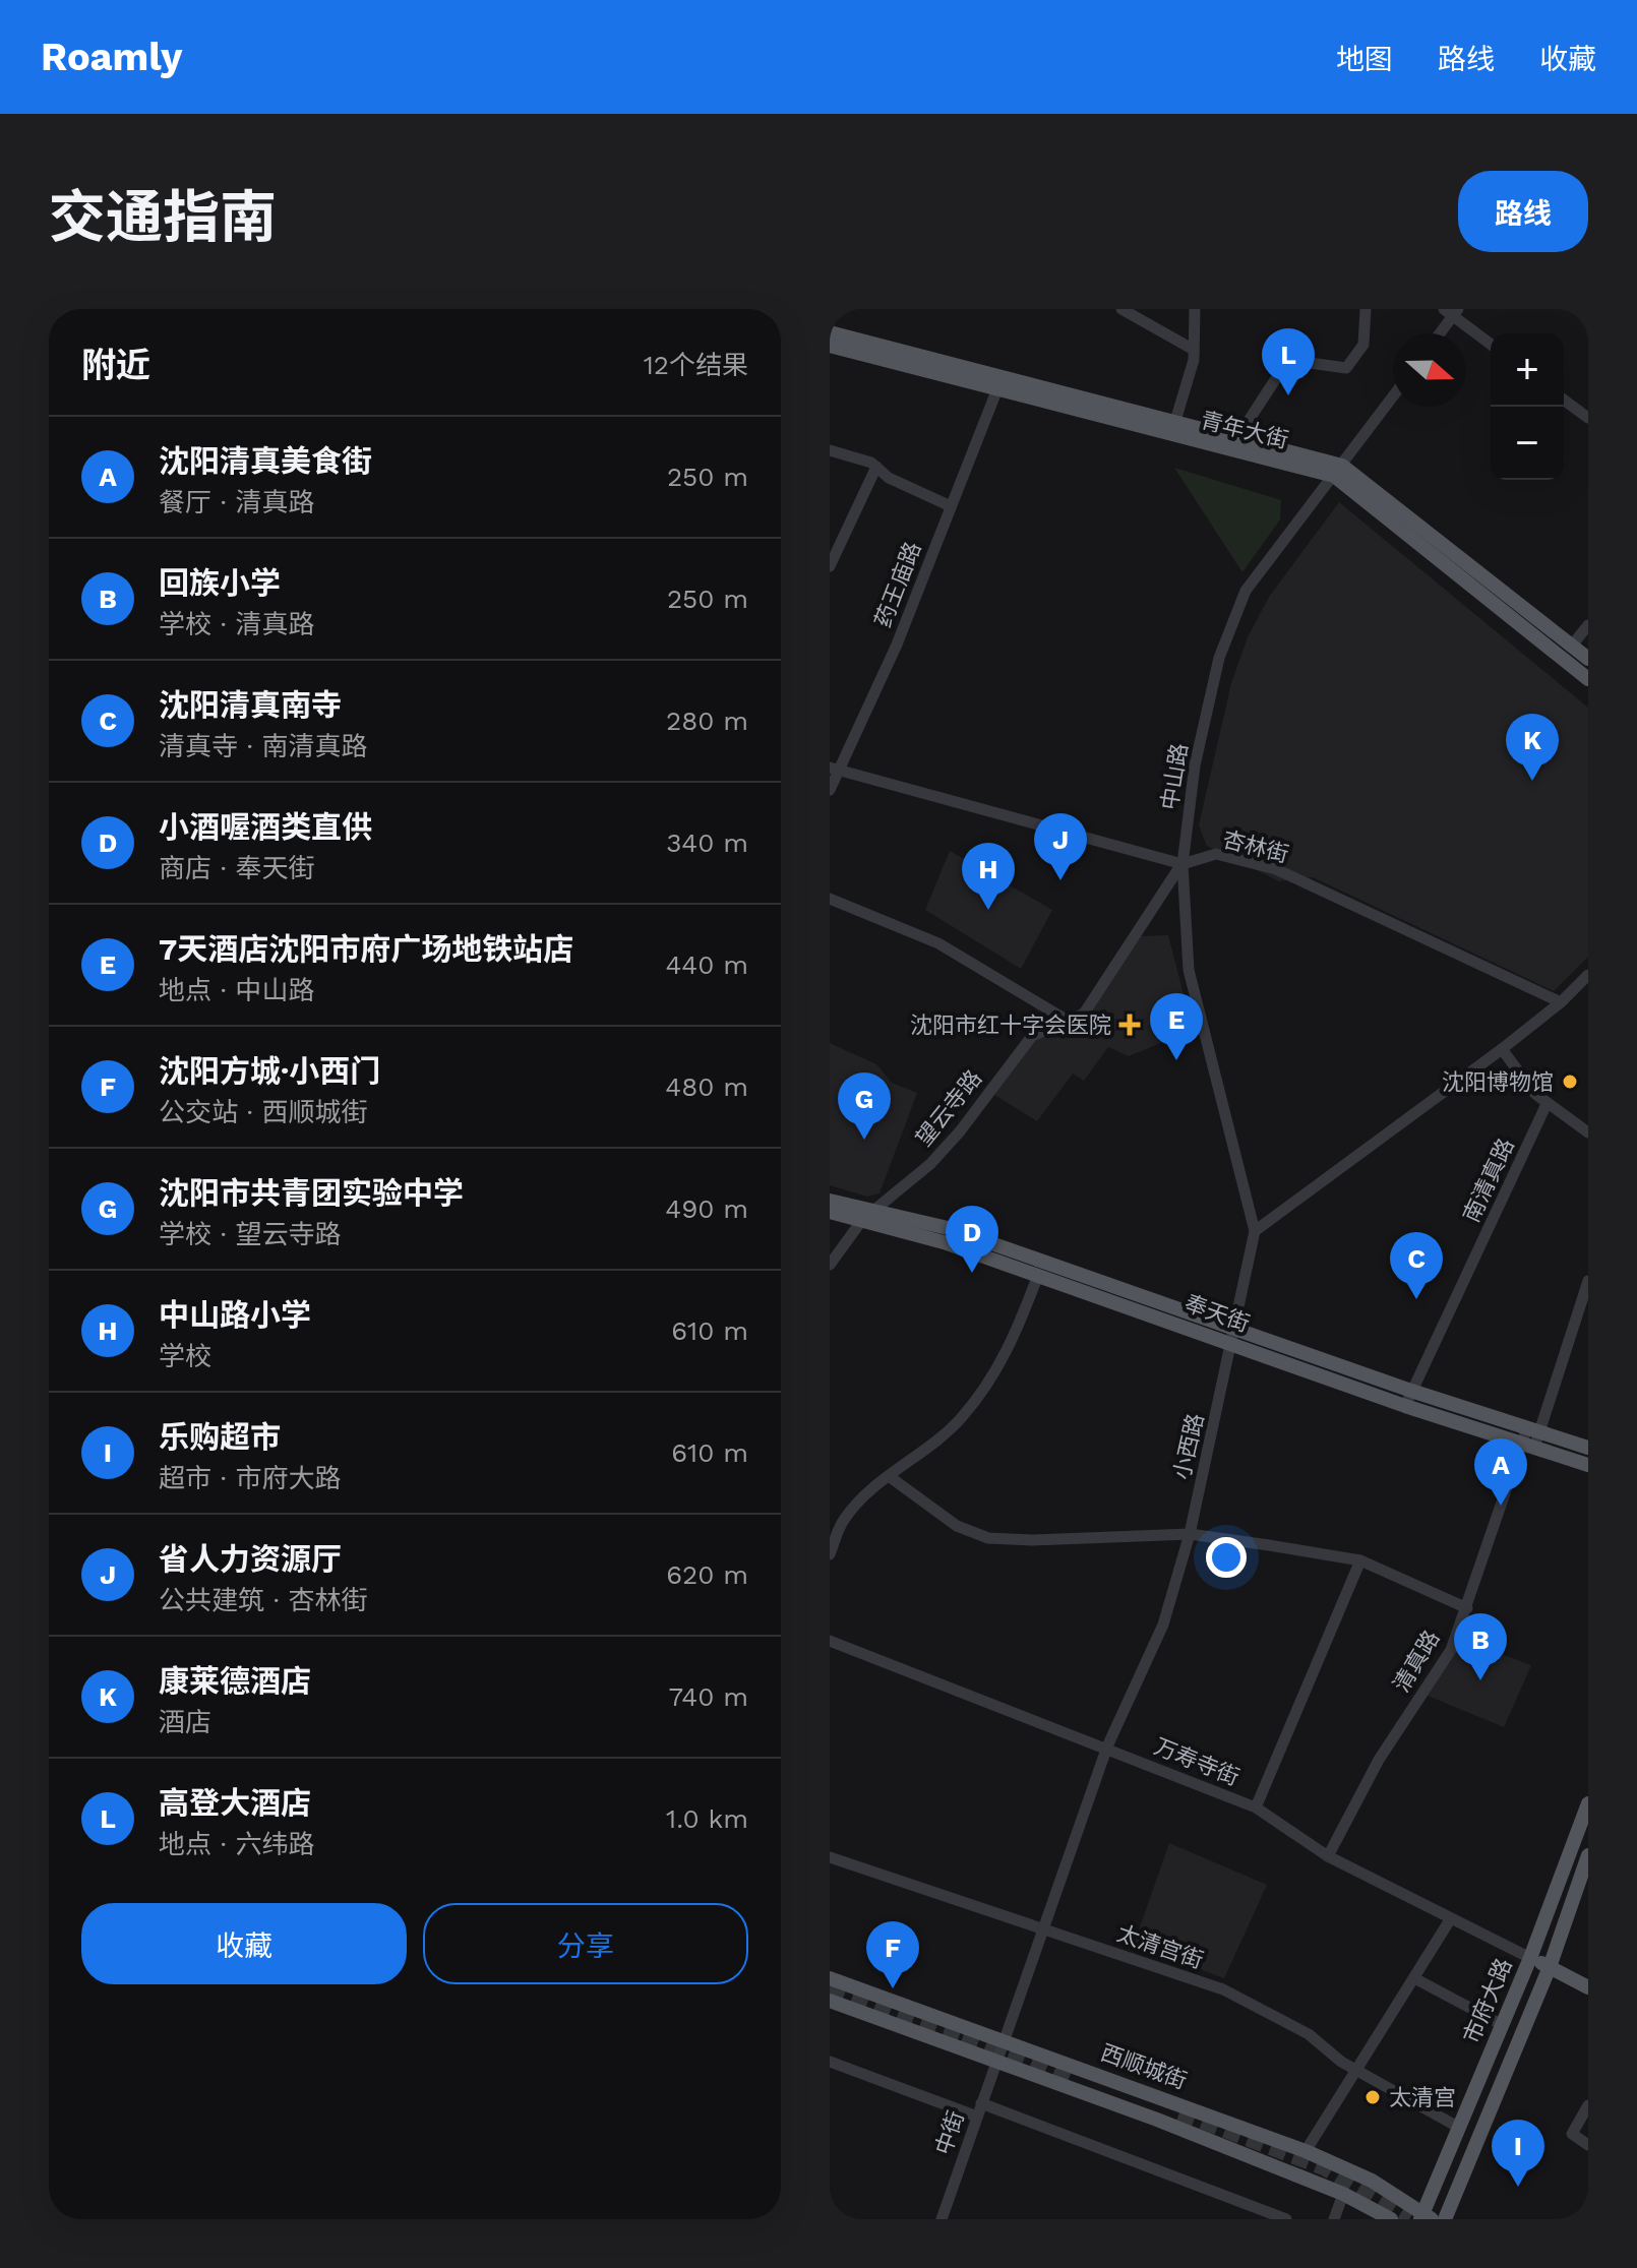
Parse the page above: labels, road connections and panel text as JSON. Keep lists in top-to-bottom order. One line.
{"streets":{"main road":["青年大街","奉天街","市府大路","西顺城街"],"street":["药王庙路","中山路","杏林街","望云寺路","南清真路","小西路","清真路","万寿寺街","太清宫街","中街"]},"crossings":[["青年大街","药王庙路"],["青年大街","中山路"],["药王庙路","杏林街"],["中山路","杏林街"],["中山路","望云寺路"],["中山路","小西路"],["杏林街","望云寺路"],["望云寺路","奉天街"],["南清真路","奉天街"],["奉天街","小西路"],["奉天街","清真路"],["小西路","万寿寺街"],["小西路","太清宫街"],["小西路","西顺城街"],["小西路","中街"],["清真路","万寿寺街"],["万寿寺街","市府大路"],["市府大路","西顺城街"],["西顺城街","中街"]],"places":{"health":["沈阳市红十字会医院"],"other":["沈阳博物馆","太清宫"]},"north":"right","page":{"header":"Roamly","nav":["地图","路线","收藏"],"title":"交通指南","buttons":["路线",["收藏","分享"]],"heading":["附近","12个结果"],"pins":["L","K","J","H","E","G","D","C","A","B","F","I"],"map_buttons":["+","−"],"list":[{"mark":"A","name":"沈阳清真美食街","note":"餐厅 · 清真路","value":"250 m"},{"mark":"B","name":"回族小学","note":"学校 · 清真路","value":"250 m"},{"mark":"C","name":"沈阳清真南寺","note":"清真寺 · 南清真路","value":"280 m"},{"mark":"D","name":"小酒喔酒类直供","note":"商店 · 奉天街","value":"340 m"},{"mark":"E","name":"7天酒店沈阳市府广场地铁站店","note":"地点 · 中山路","value":"440 m"},{"mark":"F","name":"沈阳方城·小西门","note":"公交站 · 西顺城街","value":"480 m"},{"mark":"G","name":"沈阳市共青团实验中学","note":"学校 · 望云寺路","value":"490 m"},{"mark":"H","name":"中山路小学","note":"学校","value":"610 m"},{"mark":"I","name":"乐购超市","note":"超市 · 市府大路","value":"610 m"},{"mark":"J","name":"省人力资源厅","note":"公共建筑 · 杏林街","value":"620 m"},{"mark":"K","name":"康莱德酒店","note":"酒店","value":"740 m"},{"mark":"L","name":"高登大酒店","note":"地点 · 六纬路","value":"1.0 km"}]}}
